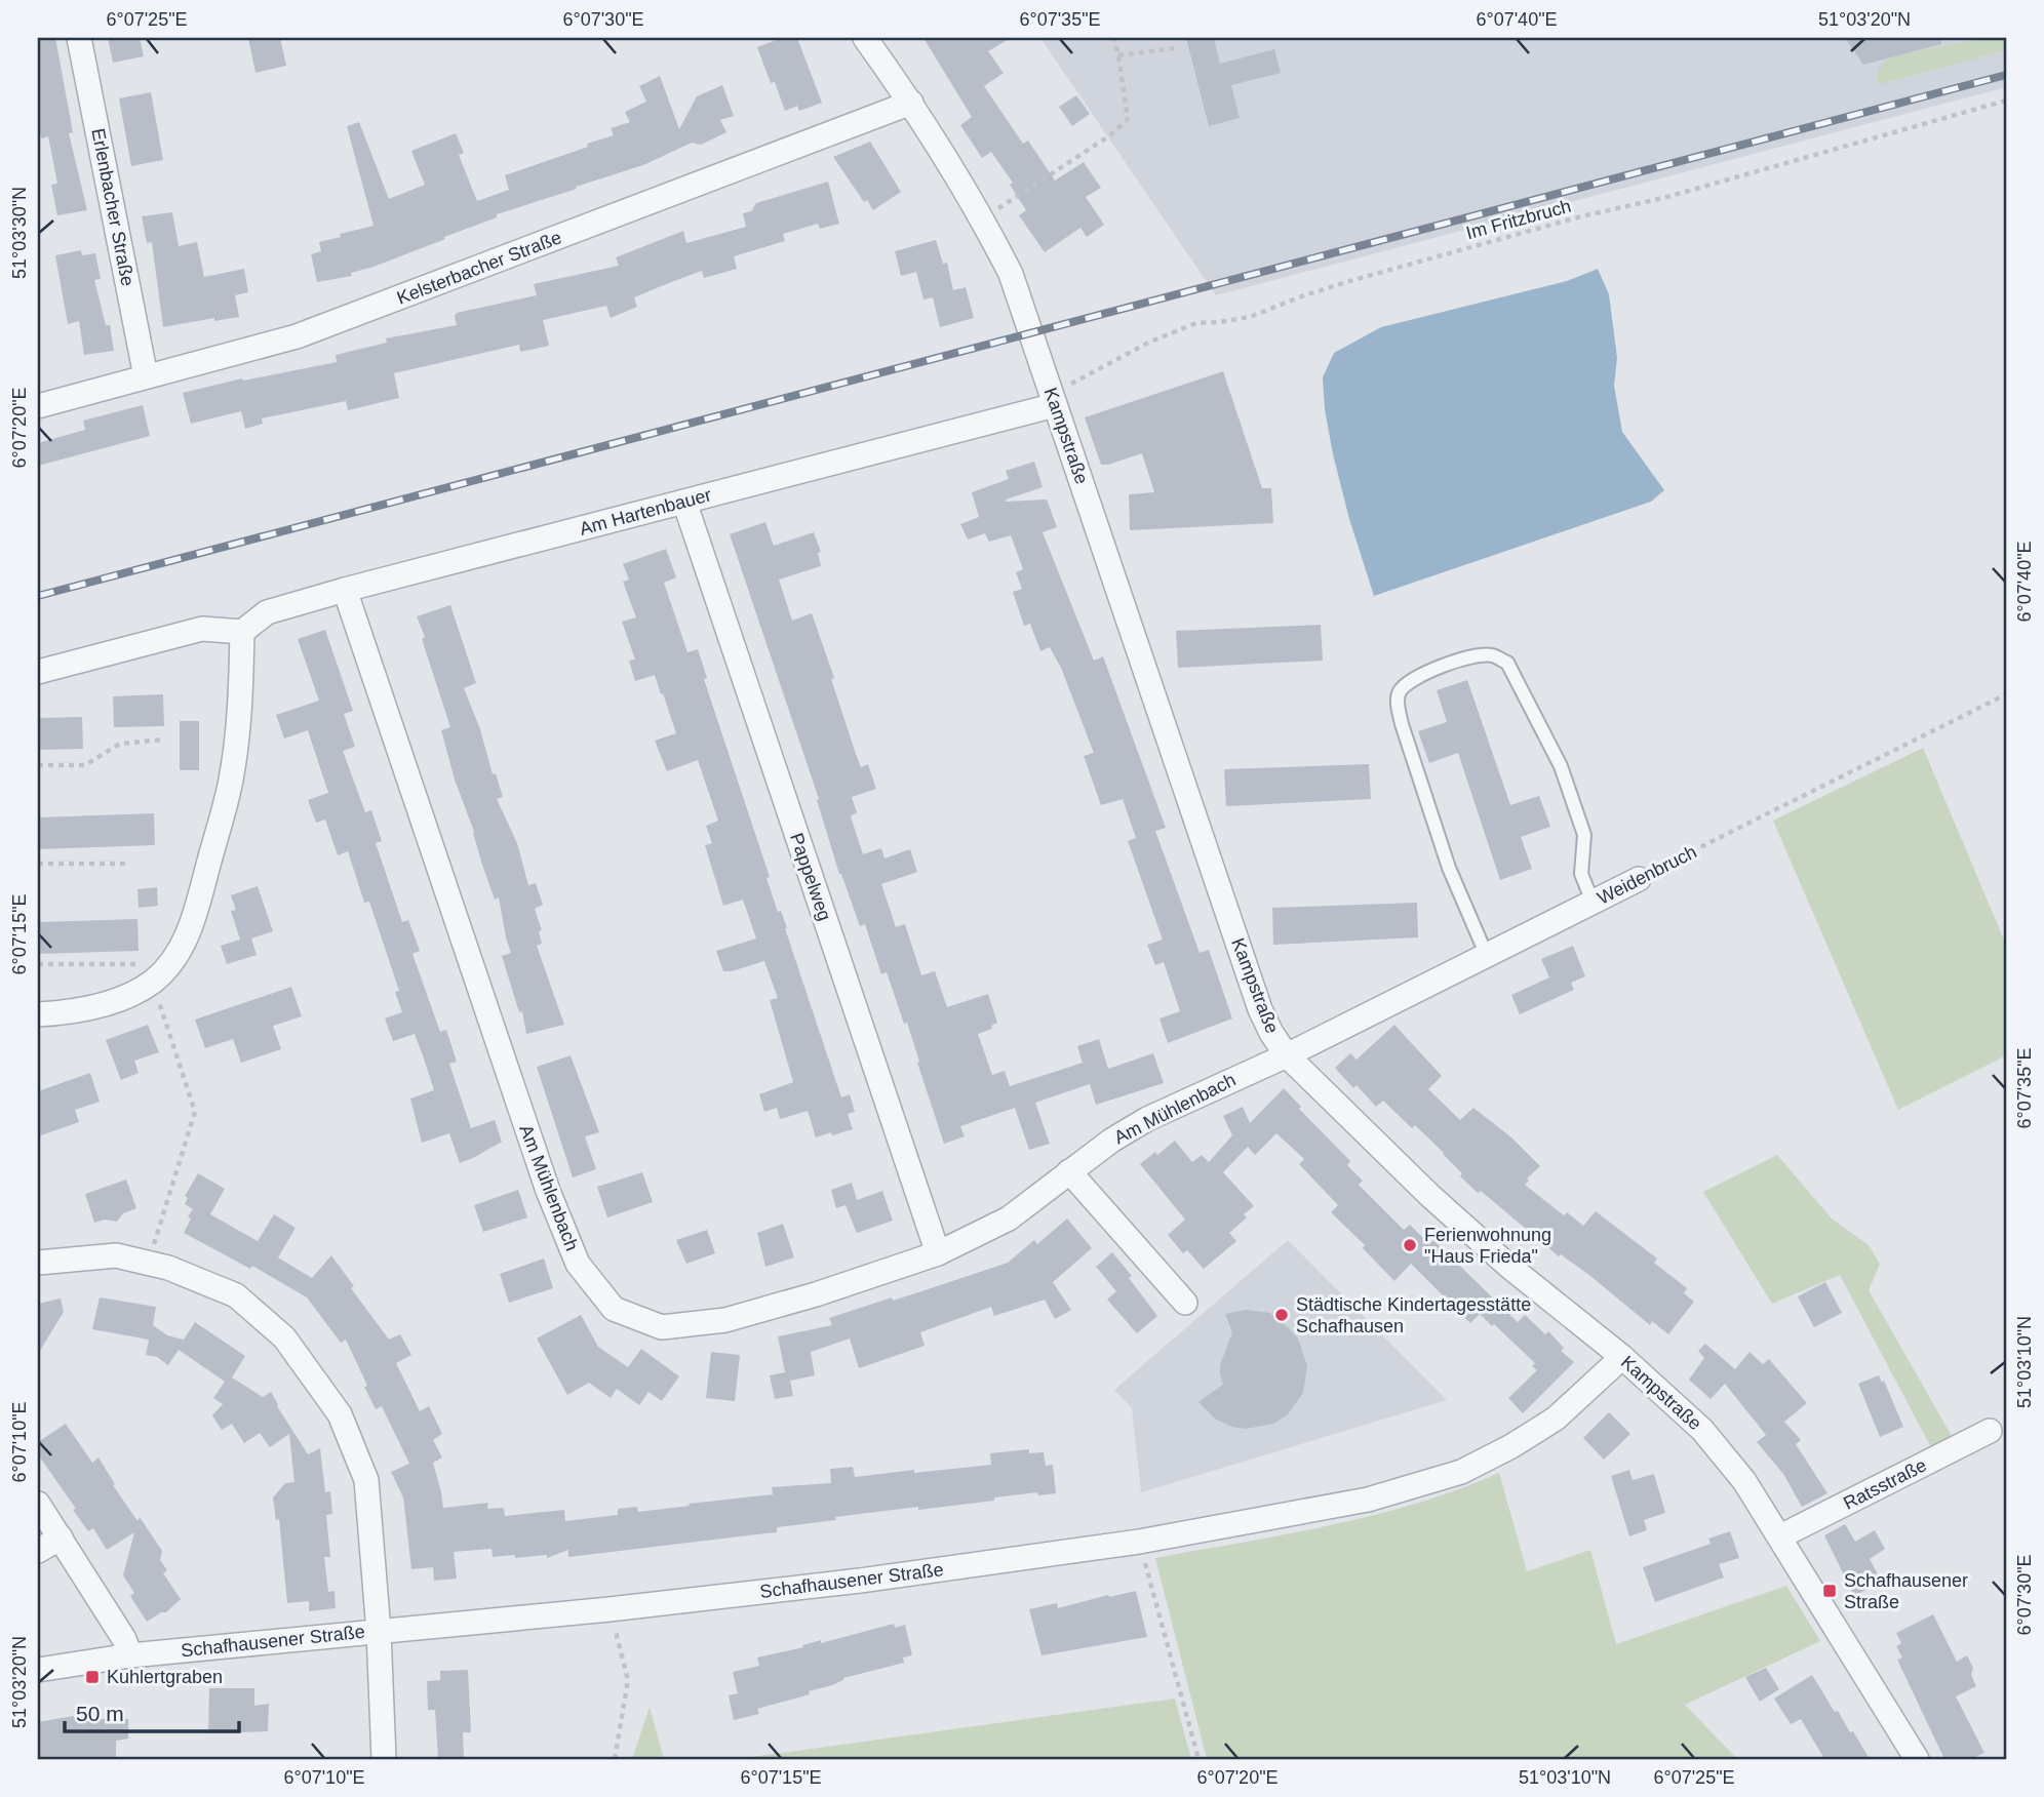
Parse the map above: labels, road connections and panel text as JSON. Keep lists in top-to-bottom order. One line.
{"streets":{"street":["Erlenbacher Straße","Kelsterbacher Straße","Kampstraße","Am Hartenbauer","Weidenbruch","Pappelweg","Am Mühlenbach","Ratsstraße","Schafhausener Straße"],"path":["Im Fritzbruch"]},"crossings":[["Erlenbacher Straße","Kelsterbacher Straße"],["Im Fritzbruch","Kampstraße"],["Im Fritzbruch","Am Hartenbauer"],["Kelsterbacher Straße","Kampstraße"],["Kampstraße","Am Hartenbauer"],["Kampstraße","Weidenbruch"],["Kampstraße","Am Mühlenbach"],["Kampstraße","Ratsstraße"],["Kampstraße","Schafhausener Straße"],["Am Hartenbauer","Pappelweg"],["Am Hartenbauer","Am Mühlenbach"],["Weidenbruch","Am Mühlenbach"],["Pappelweg","Am Mühlenbach"]],"places":{"other":["Ferienwohnung \"Haus Frieda\"","Städtische Kindertagesstätte Schafhausen"],"transit":["Schafhausener Straße","Kuhlertgraben"]},"scale_bar":"50 m","coordinates":["6°07'25\"E","6°07'30\"E","6°07'35\"E","6°07'40\"E","51°03'20\"N","51°03'30\"N","6°07'20\"E","6°07'15\"E","51°03'10\"N","6°07'10\"E"]}
